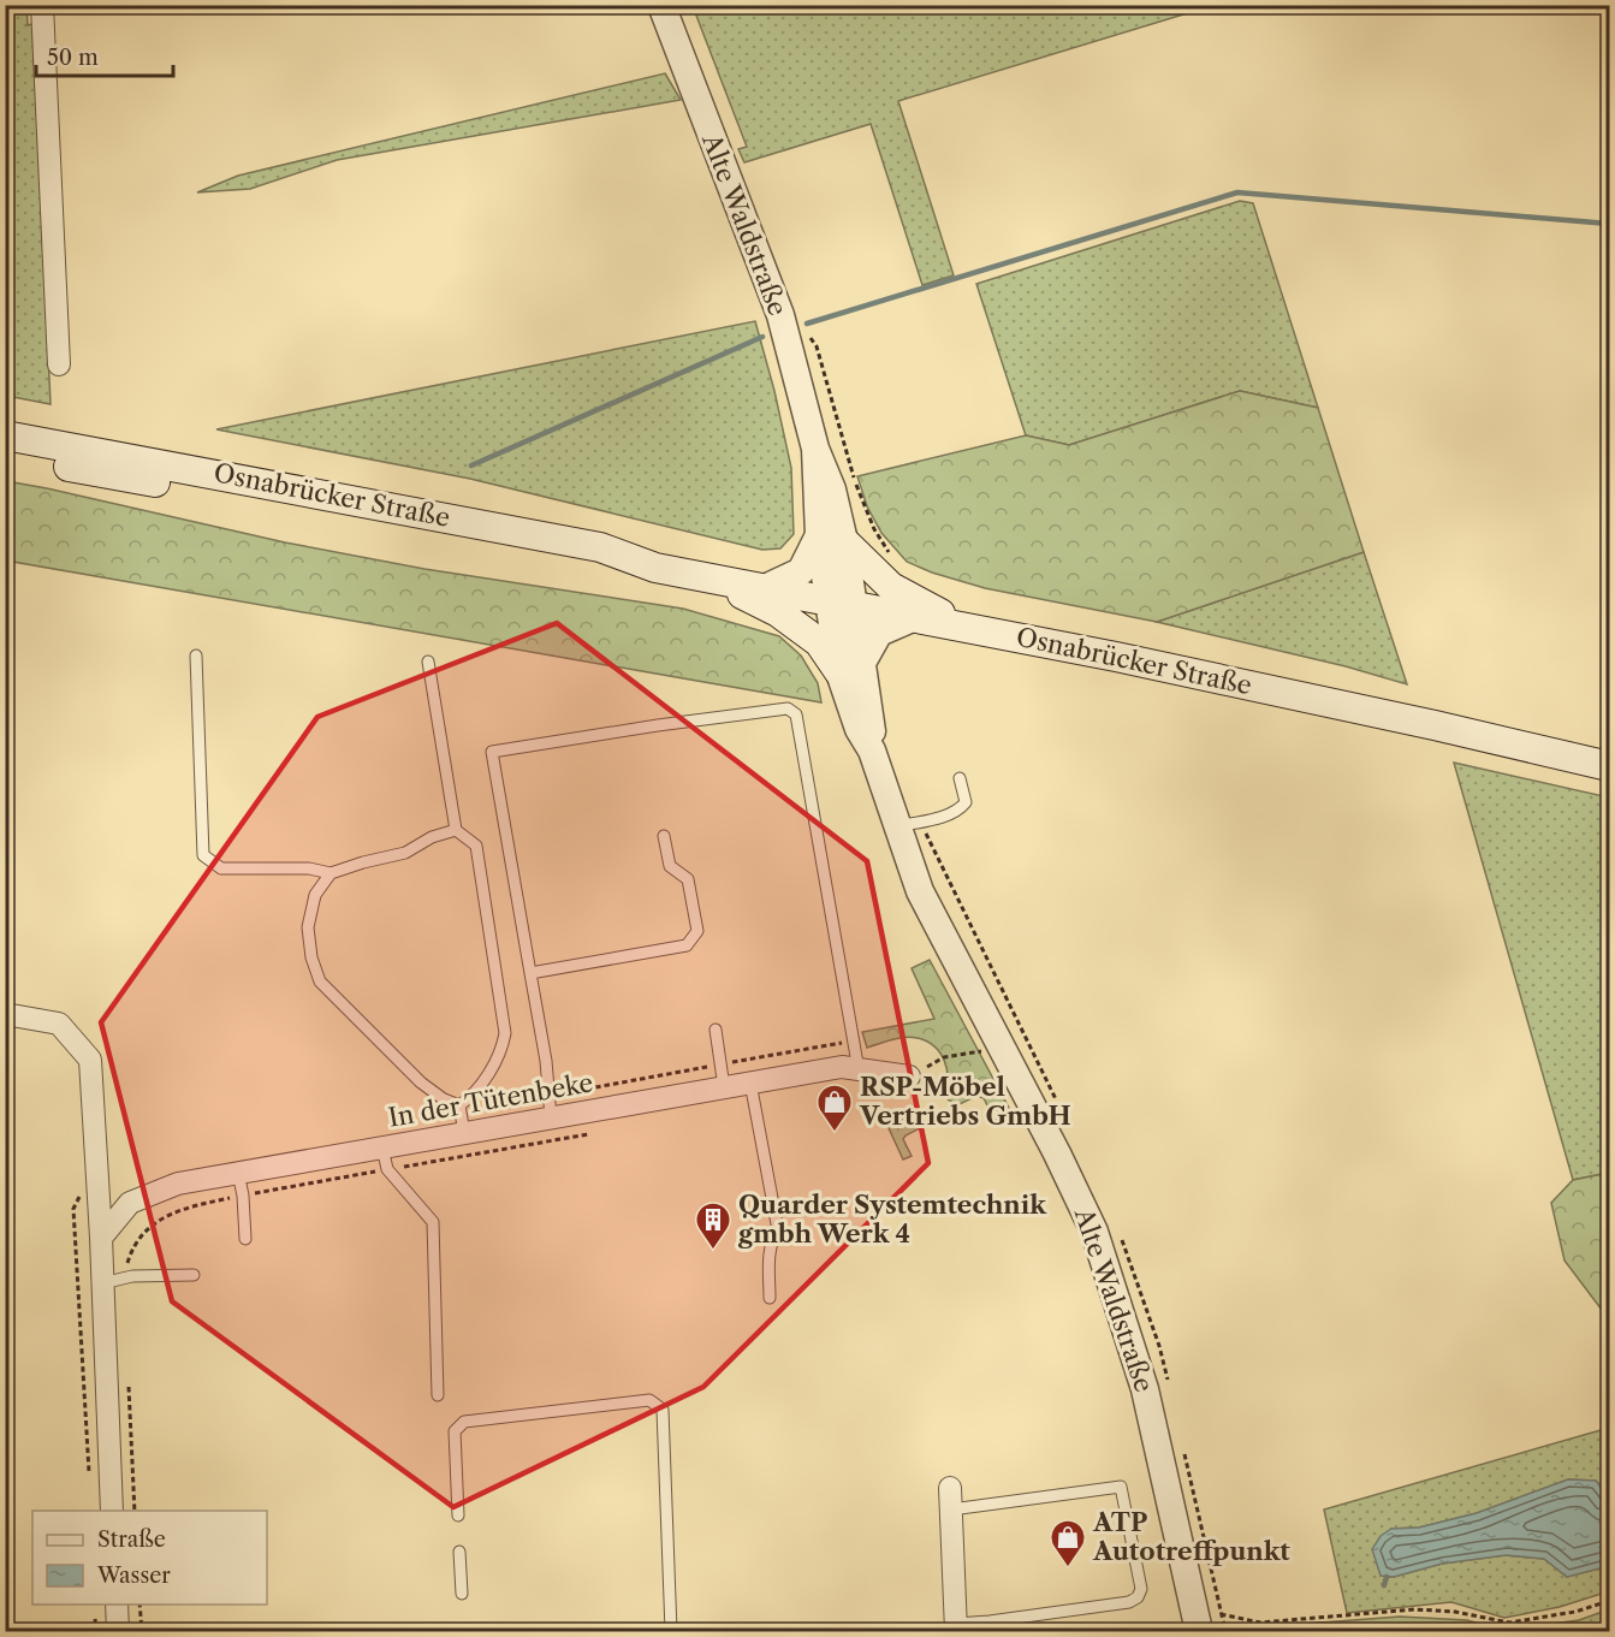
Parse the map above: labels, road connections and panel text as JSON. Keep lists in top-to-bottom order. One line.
{"streets":{"main road":["Osnabrücker Straße"],"street":["Alte Waldstraße","In der Tütenbeke"]},"crossings":[["Alte Waldstraße","Osnabrücker Straße"]],"places":{"shop":["RSP-Möbel Vertriebs GmbH","ATP Autotreffpunkt"],"building":["Quarder Systemtechnik gmbh Werk 4"]},"legend":["Straße","Wasser"],"scale_bar":"50 m"}
